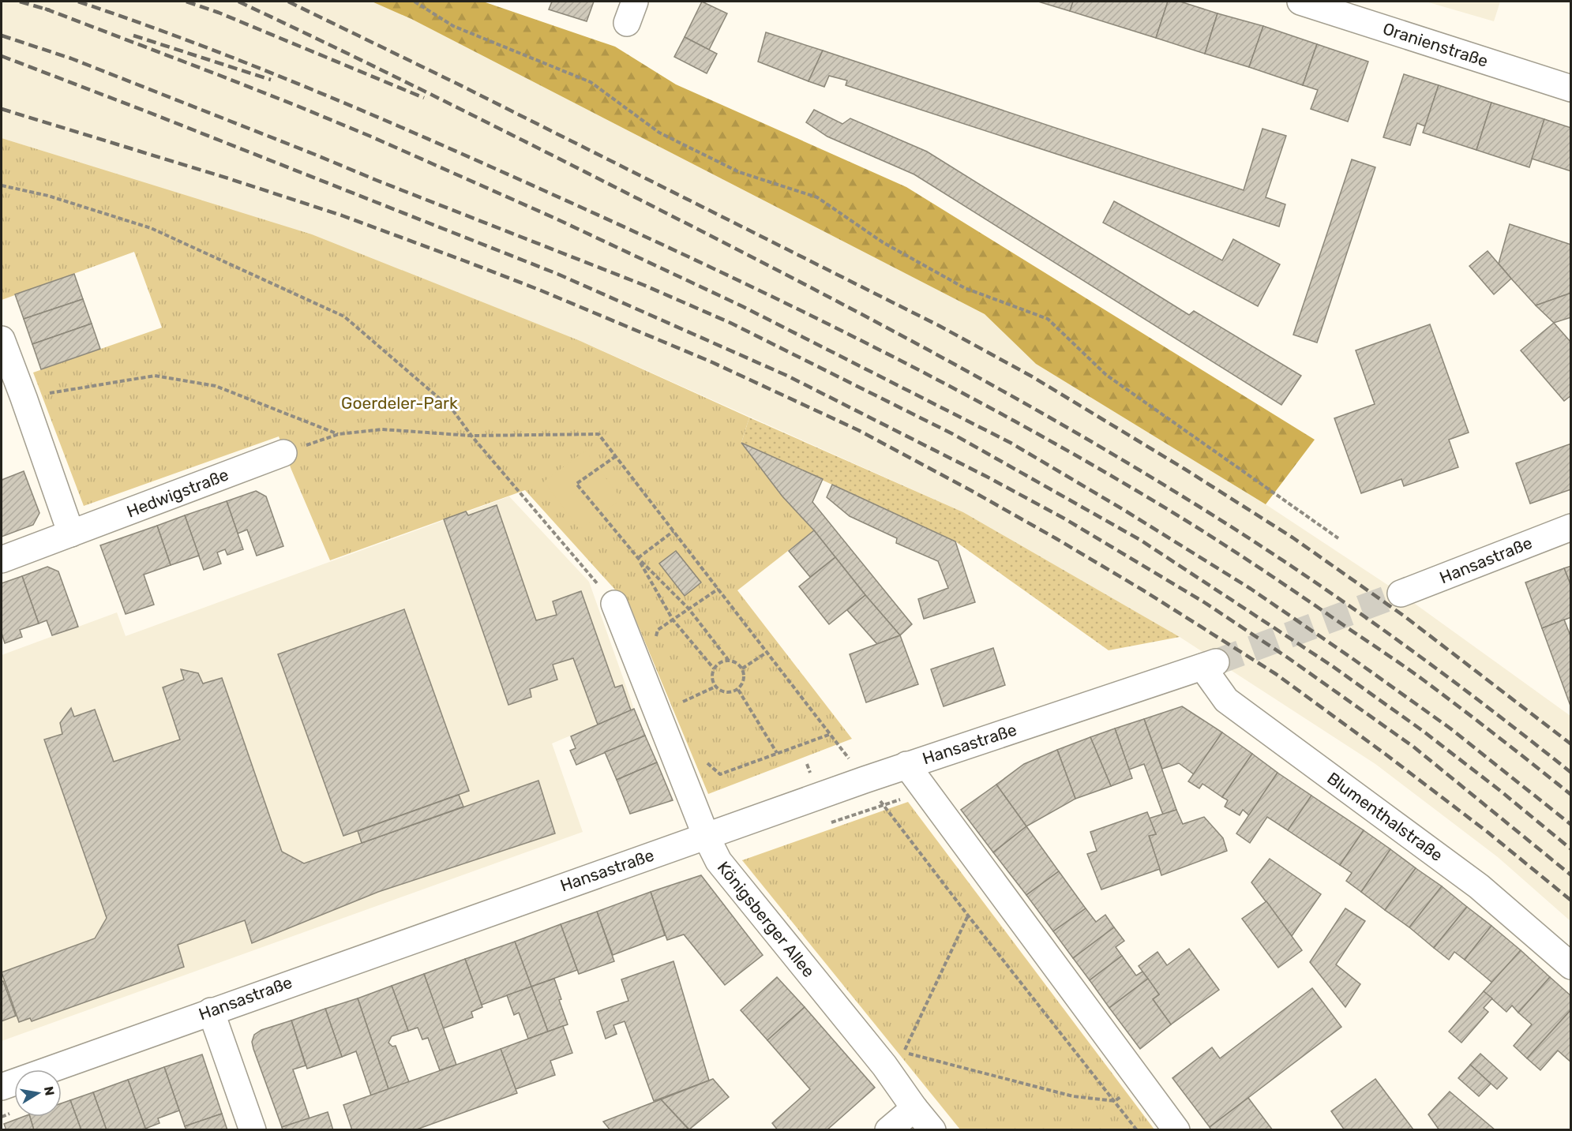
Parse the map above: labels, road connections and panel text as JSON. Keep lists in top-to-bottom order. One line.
{"streets":{"street":["Oranienstraße","Hedwigstraße","Hansastraße","Blumenthalstraße","Königsberger Allee"]},"crossings":[["Hansastraße","Blumenthalstraße"],["Hansastraße","Königsberger Allee"]],"parks":["Goerdeler-Park"],"north":"right"}
